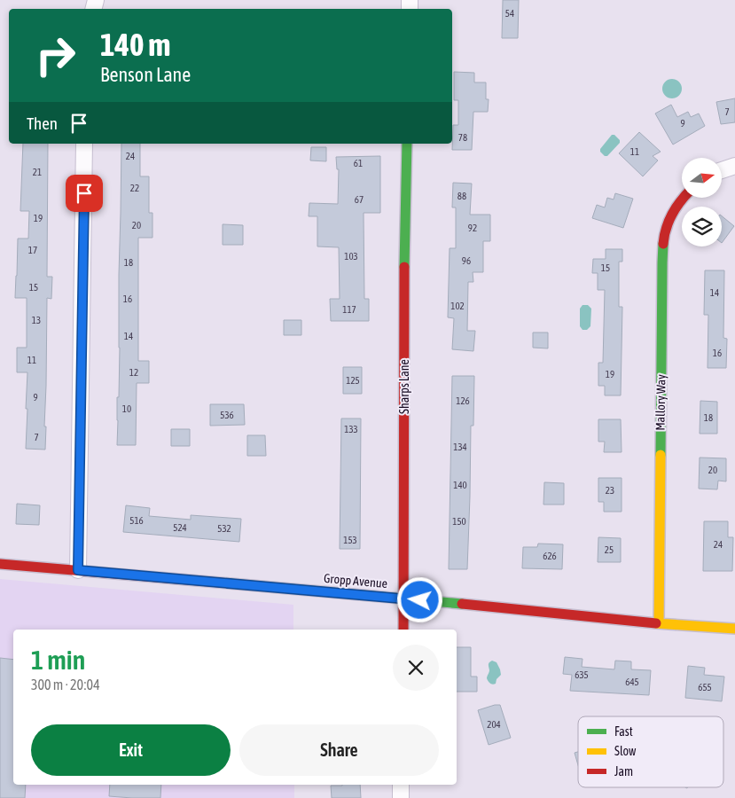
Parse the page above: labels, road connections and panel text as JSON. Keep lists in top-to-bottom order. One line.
{"streets":{"street":["Sharps Lane","Mallory Way","Gropp Avenue"]},"crossings":[["Sharps Lane","Gropp Avenue"],["Mallory Way","Gropp Avenue"]],"house_numbers":["54","7","9","78","11","24","61","21","22","88","67","19","20","92","17","103","96","18","15","15","14","16","102","117","13","14","16","11","12","19","125","9","126","10","536","18","133","7","134","20","140","23","516","150","524","532","153","24","25","626","635","645","655","204"],"legend":["Fast","Slow","Jam"],"north":"right","page":{"turn":["140 m","Benson Lane"],"then":"Then","heading":["1 min","300 m · 20:04"],"buttons":["Exit","Share"]}}
